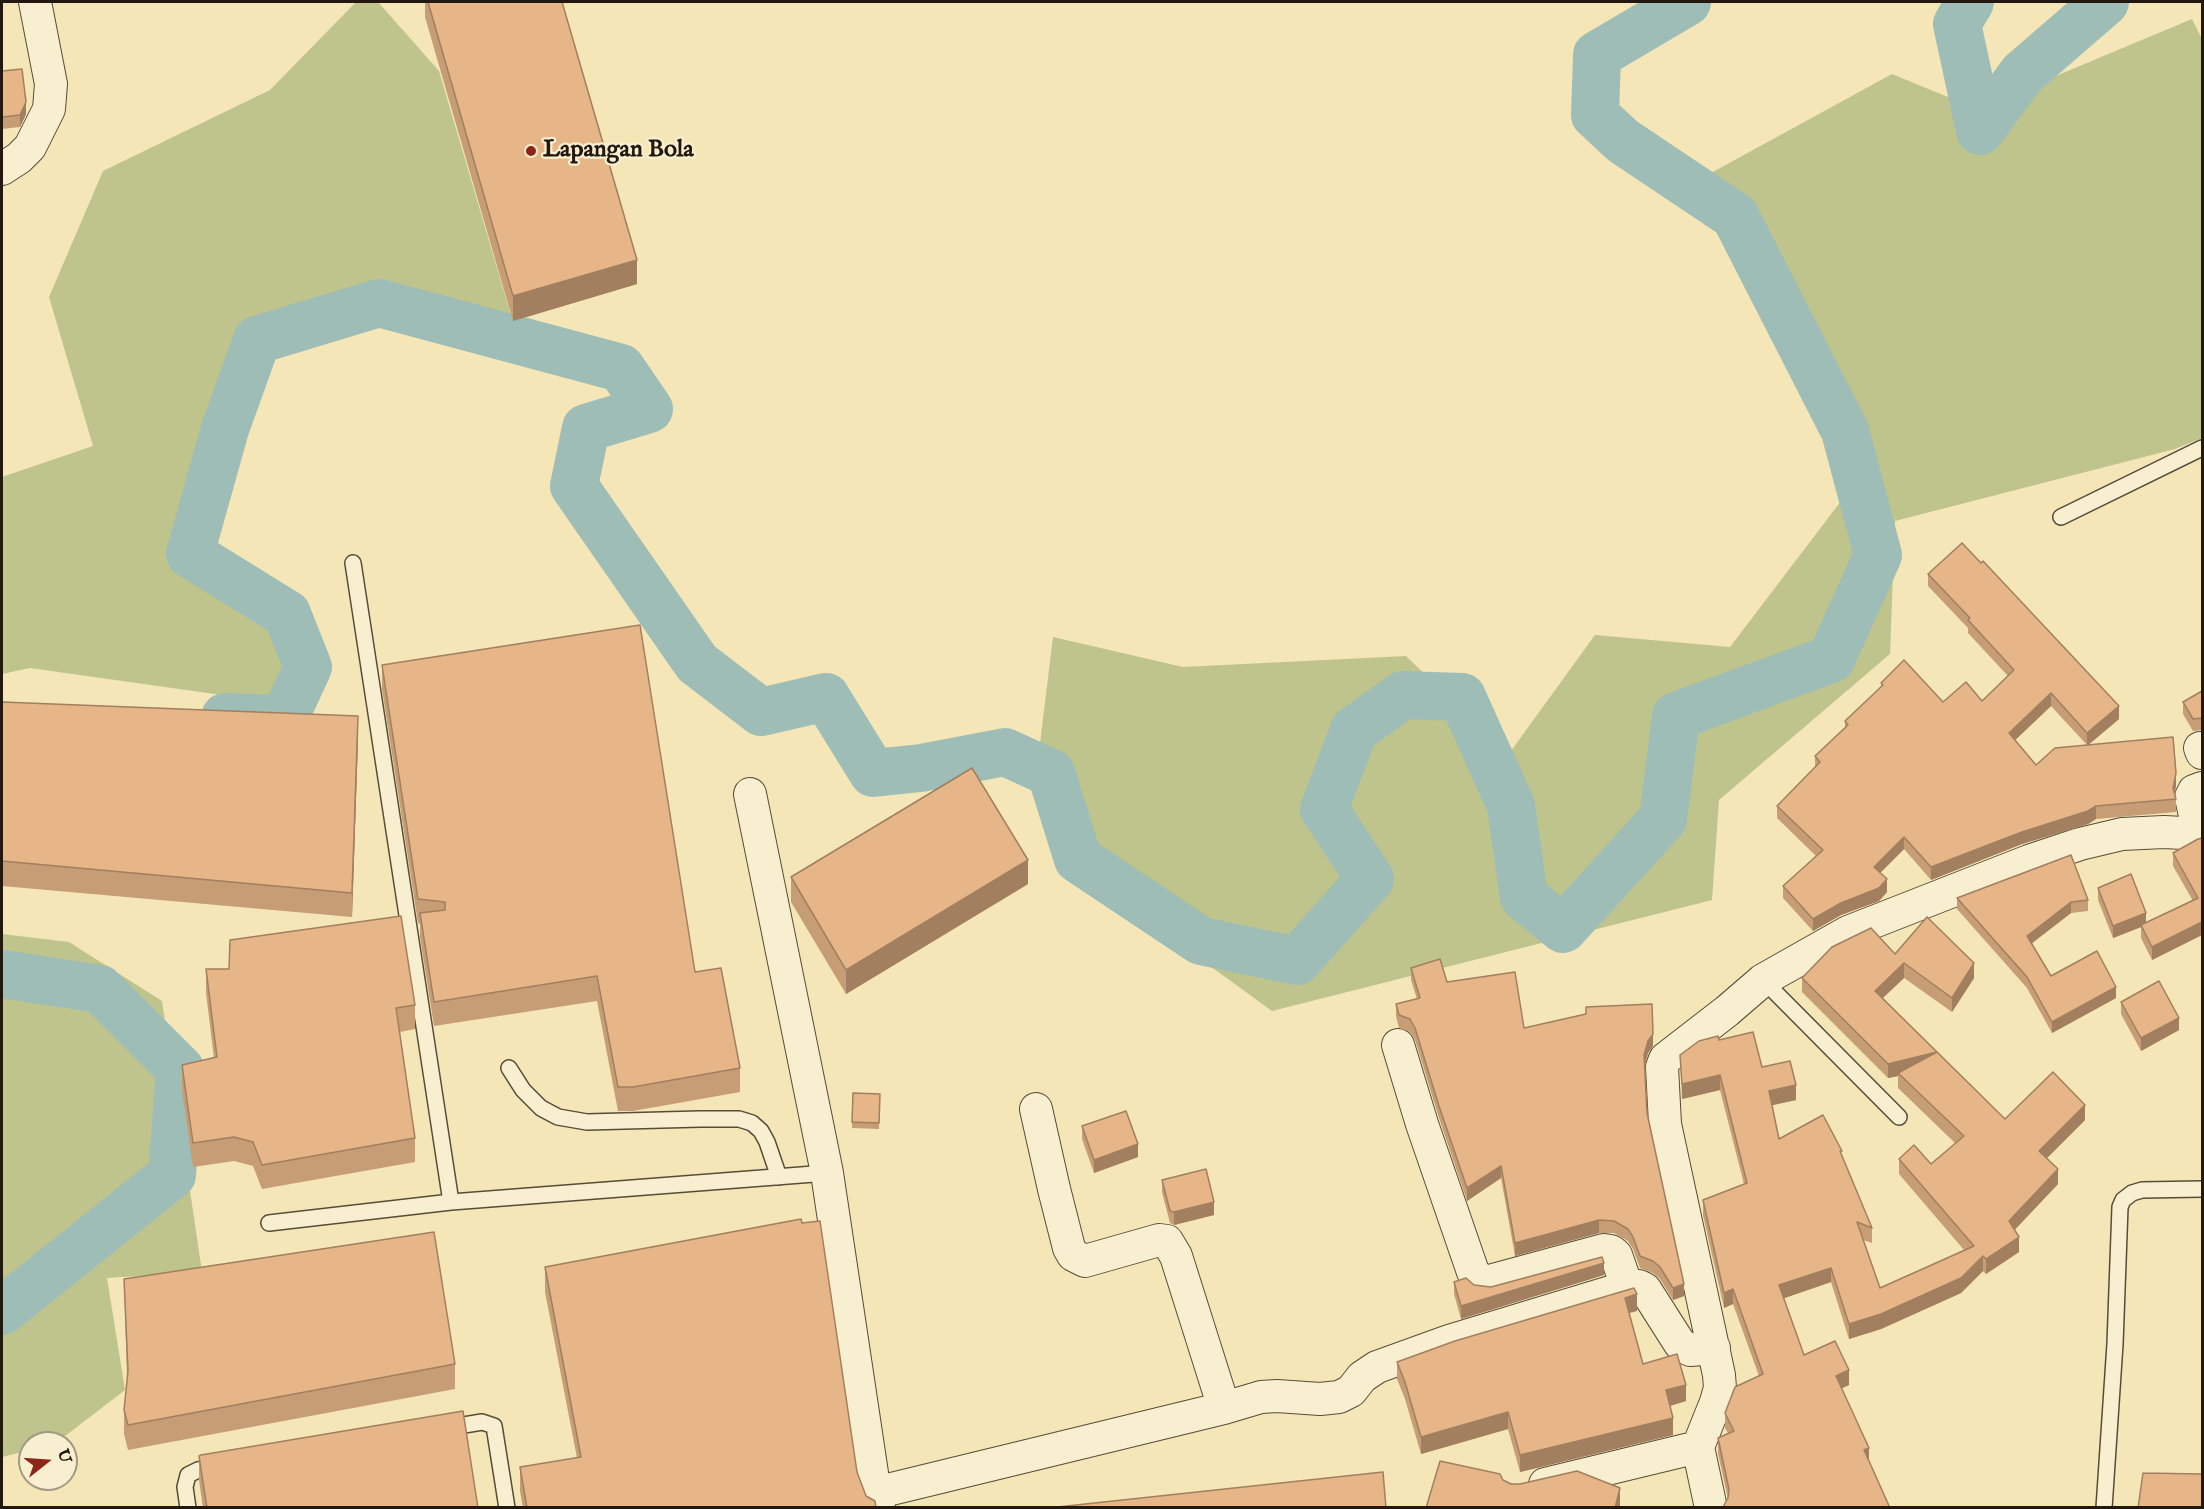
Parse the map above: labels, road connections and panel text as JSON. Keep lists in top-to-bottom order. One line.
{"places":["Lapangan Bola"],"north":"right"}
